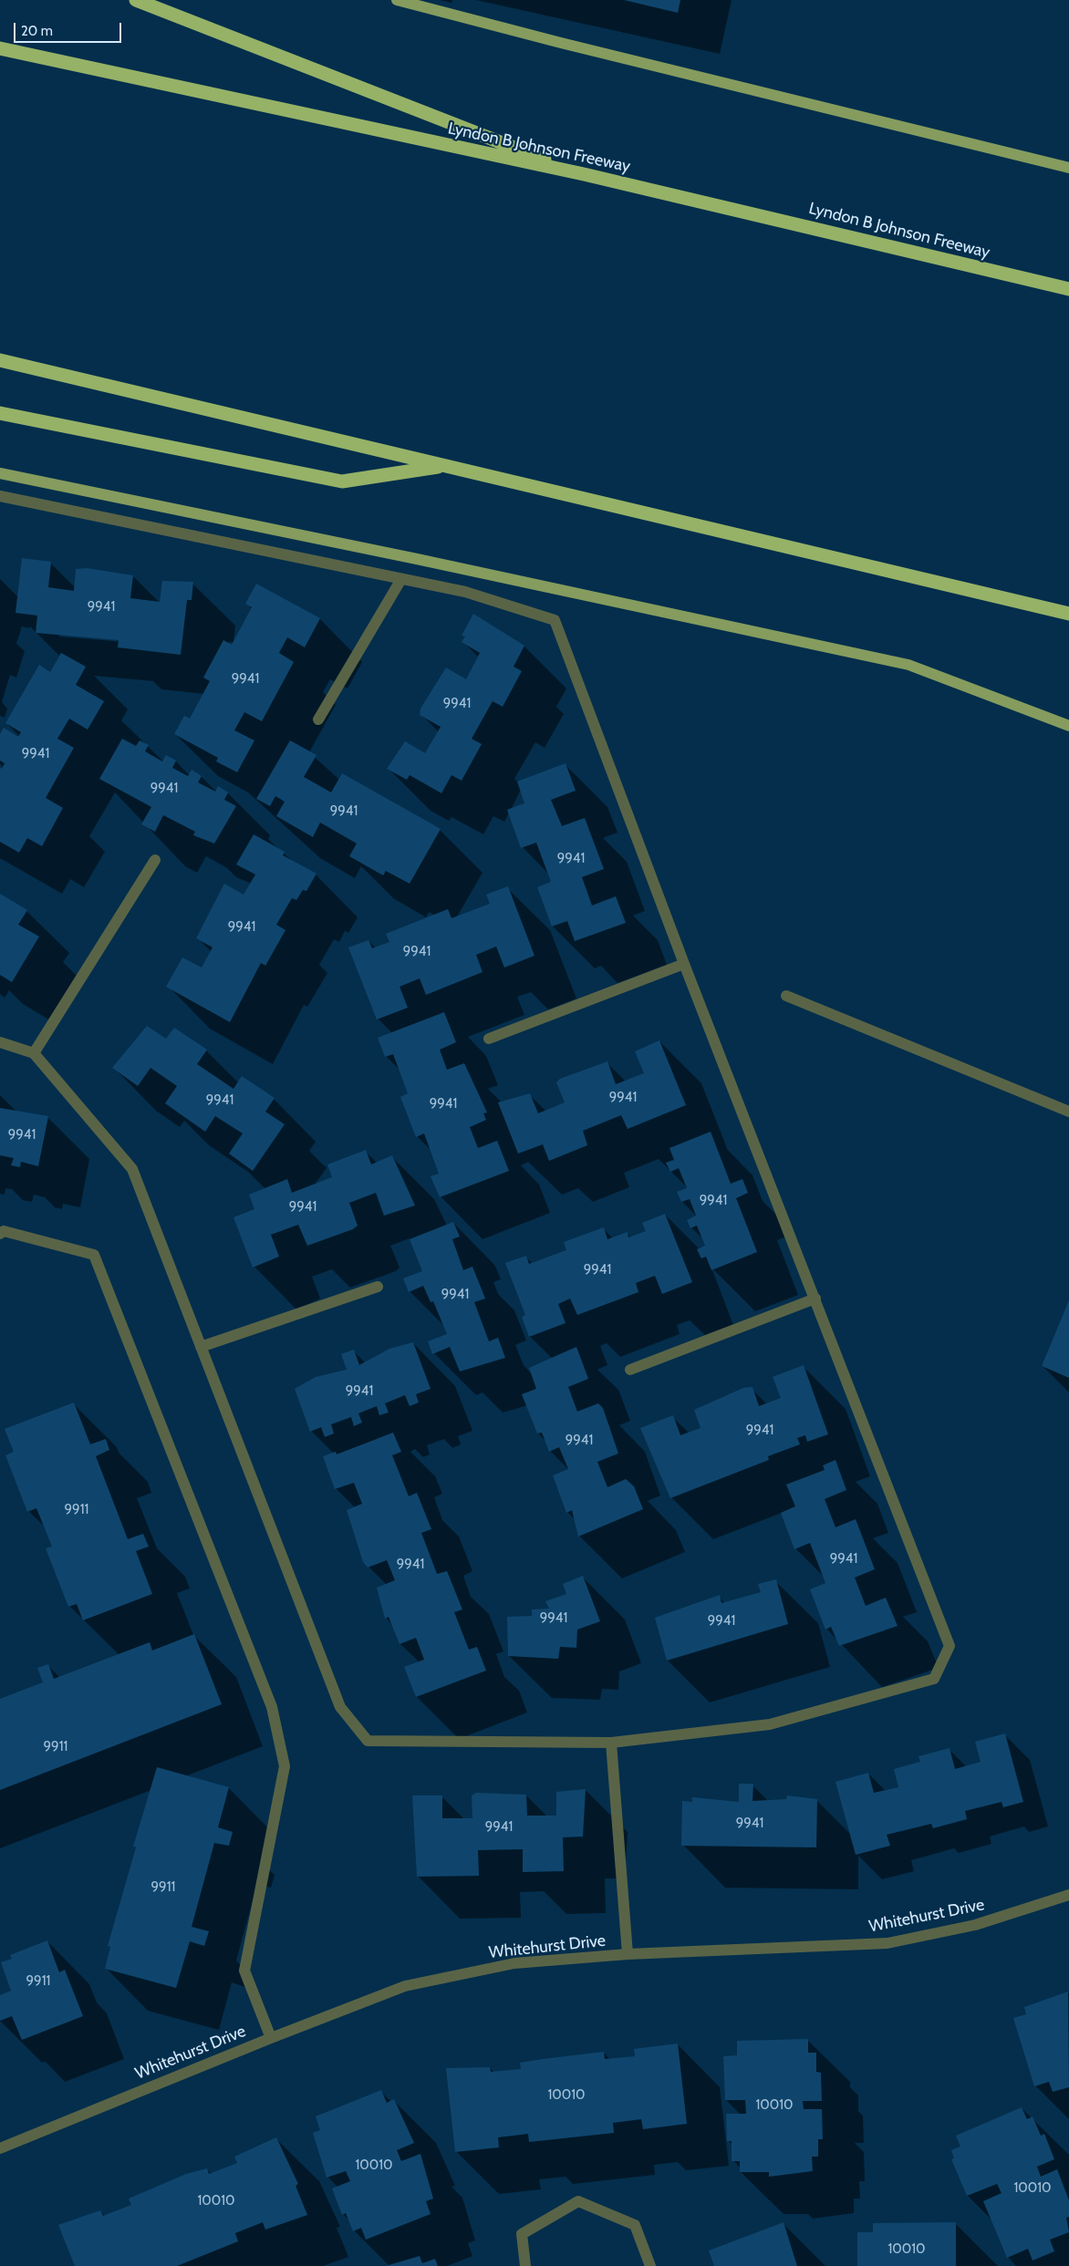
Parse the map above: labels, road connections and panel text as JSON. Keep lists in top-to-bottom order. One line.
{"streets":{"highway":["Lyndon B Johnson Freeway"],"street":["Whitehurst Drive"]},"house_numbers":["9941","9941","9941","9941","9941","9941","9941","9941","9941","9941","9941","9941","9941","9941","9941","9941","9941","9941","9941","9941","9911","9941","9941","9941","9941","9911","9941","9941","9911","9911","10010","10010","10010","10010","10010","10010"],"scale_bar":"20 m"}
